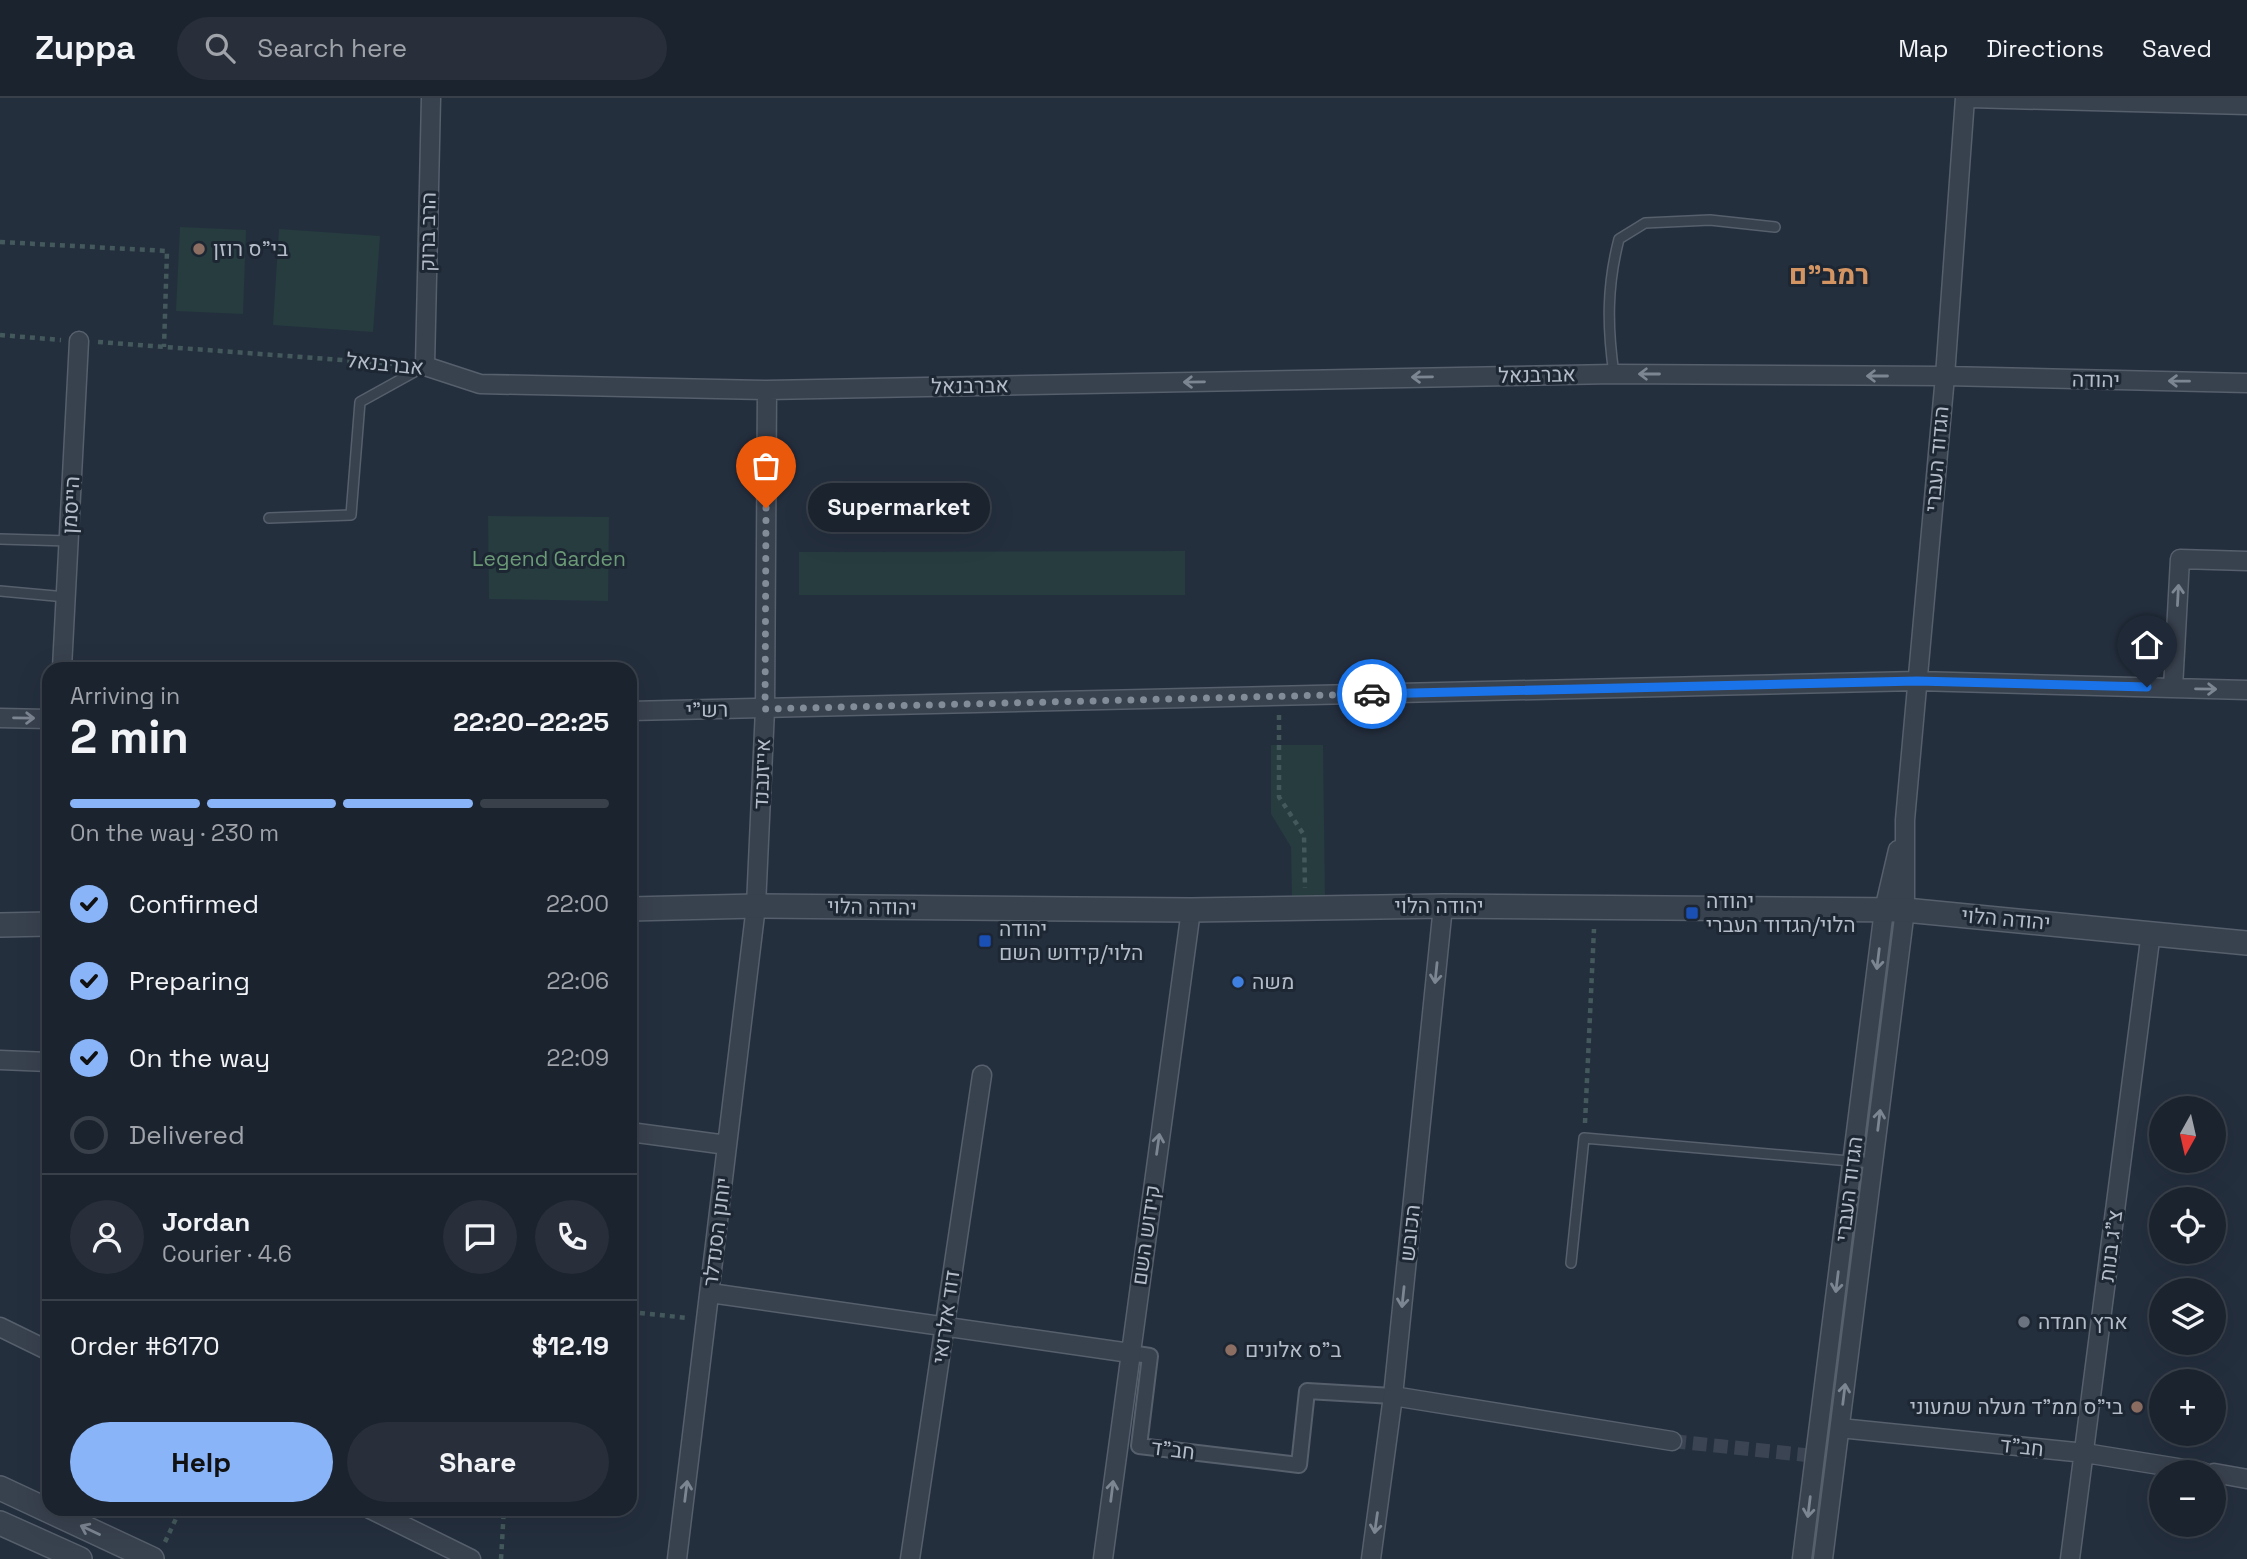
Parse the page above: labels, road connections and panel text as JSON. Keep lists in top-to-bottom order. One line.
{"streets":{"street":["הרב ברוק","אברבנאל","יהודה","הגדוד העברי","הייסמן","רש\"י","אייזנבנד","יהודה הלוי","יוחנן הסנדלר","הכובש","קידוש השם","צ\"ג בנות","דוד אלרואי","חב\"ד"]},"crossings":[["הרב ברוק","אברבנאל"],["אברבנאל","יהודה"],["אברבנאל","הגדוד העברי"],["אברבנאל","הייסמן"],["אברבנאל","אייזנבנד"],["יהודה","הגדוד העברי"],["הגדוד העברי","רש\"י"],["הגדוד העברי","יהודה הלוי"],["הגדוד העברי","חב\"ד"],["רש\"י","אייזנבנד"],["אייזנבנד","יהודה הלוי"],["אייזנבנד","יוחנן הסנדלר"],["יהודה הלוי","יוחנן הסנדלר"],["יהודה הלוי","הכובש"],["יהודה הלוי","קידוש השם"],["יהודה הלוי","צ\"ג בנות"],["הכובש","חב\"ד"],["קידוש השם","חב\"ד"],["צ\"ג בנות","חב\"ד"]],"one_way":["אברבנאל","יהודה","יוחנן הסנדלר","הכובש","קידוש השם"],"districts":["רמב\"ם"],"parks":["Legend Garden"],"places":{"other":["בי\"ס רוזן","Supermarket","משה","ארץ חמדה","ב\"ס אלונים","בי\"ס ממ\"ד מעלה שמעוני"],"transit":["יהודה הלוי/הגדוד העברי","יהודה הלוי/קידוש השם"]},"north":"bottom","page":{"header":"Zuppa","search":"Search here","nav":["Map","Directions","Saved"],"bubble":"Supermarket","heading":["2 min","Arriving in","22:20–22:25"],"panel":["Jordan","Courier · 4.6","Order #6170","$12.19"],"bar":"On the way · 230 m","list":[["Confirmed","22:00"],["Preparing","22:06"],["On the way","22:09"],"Delivered"],"map_buttons":["+","−"],"buttons":["Help","Share"]}}
